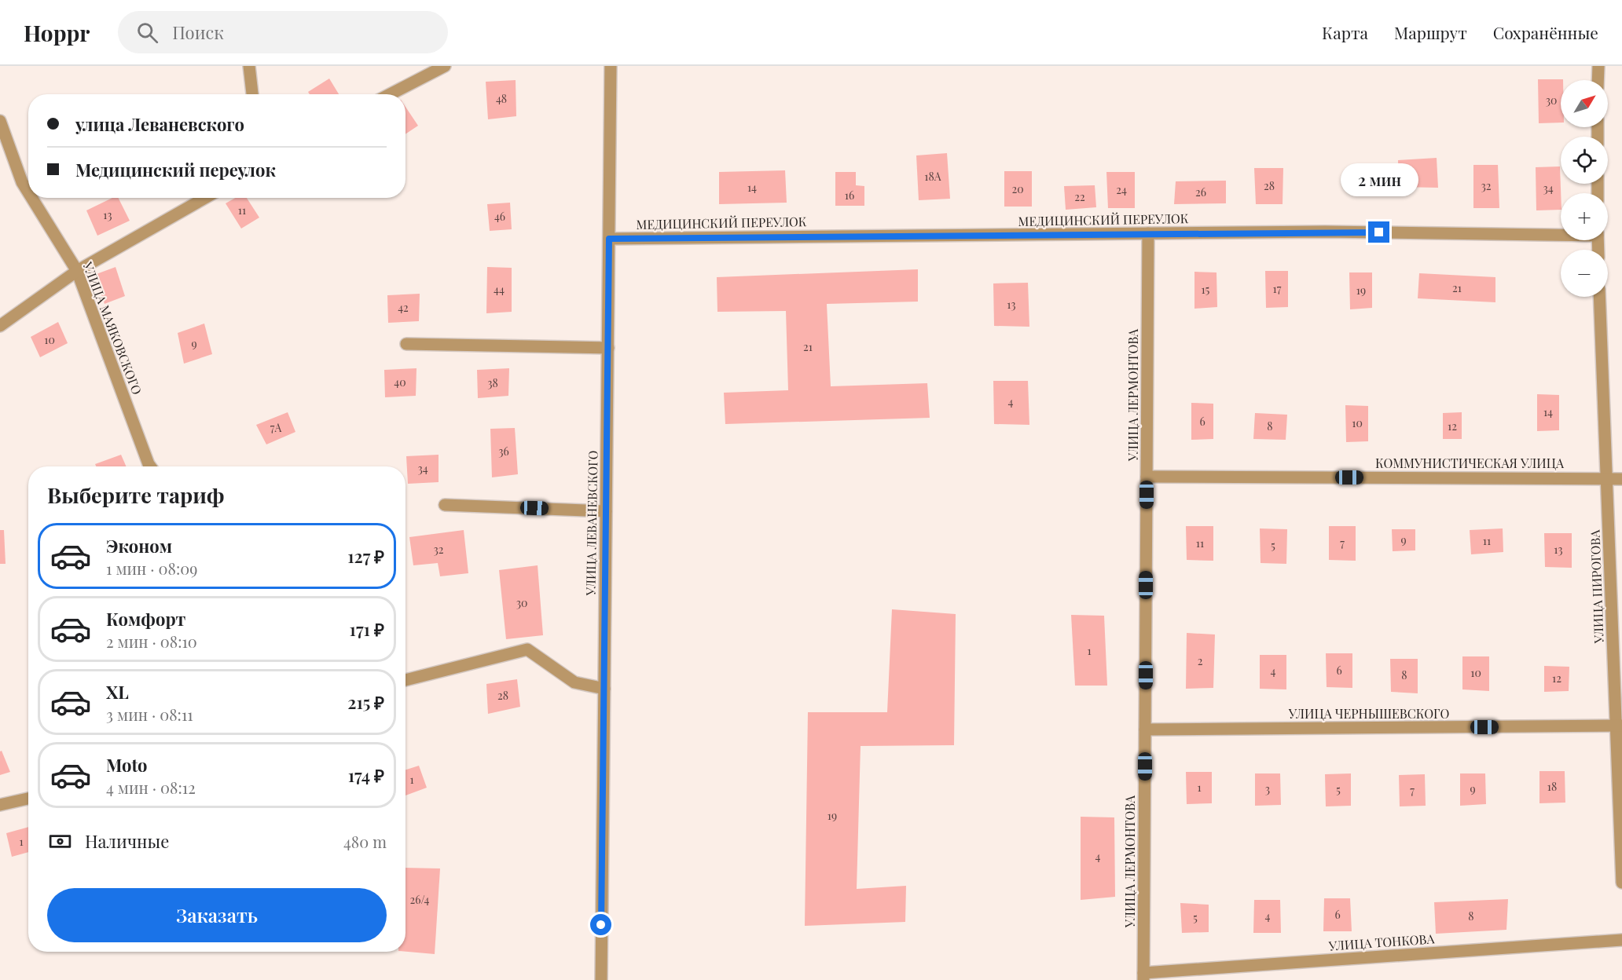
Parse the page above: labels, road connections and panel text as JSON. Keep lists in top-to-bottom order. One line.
{"streets":{"street":["МЕДИЦИНСКИЙ ПЕРЕУЛОК","УЛИЦА МАЯКОВСКОГО","УЛИЦА ЛЕРМОНТОВА","КОММУНИСТИЧЕСКАЯ УЛИЦА","УЛИЦА ЛЕВАНЕВСКОГО","УЛИЦА ПИРОГОВА","УЛИЦА ЧЕРНЫШЕВСКОГО","УЛИЦА ТОНКОВА"]},"crossings":[["МЕДИЦИНСКИЙ ПЕРЕУЛОК","УЛИЦА ЛЕРМОНТОВА"],["МЕДИЦИНСКИЙ ПЕРЕУЛОК","УЛИЦА ЛЕВАНЕВСКОГО"],["УЛИЦА ЛЕРМОНТОВА","КОММУНИСТИЧЕСКАЯ УЛИЦА"],["УЛИЦА ЛЕРМОНТОВА","УЛИЦА ЧЕРНЫШЕВСКОГО"],["УЛИЦА ЛЕРМОНТОВА","УЛИЦА ТОНКОВА"],["КОММУНИСТИЧЕСКАЯ УЛИЦА","УЛИЦА ПИРОГОВА"],["УЛИЦА ПИРОГОВА","УЛИЦА ЧЕРНЫШЕВСКОГО"]],"house_numbers":["48","30","18А","28","32","14","34","20","24","26","16","22","11","13","46","21","17","44","15","19","13","42","10","9","21","40","38","4","14","6","10","8","12","7А","36","34","9","11","11","7","5","32","13","30","1","2","6","4","10","8","12","28","1","18","1","3","9","5","7","19","1","4","26/4","6","4","8","5"],"north":"top right","page":{"header":"Hoppr","search":"Поиск","nav":["Карта","Маршрут","Сохранённые"],"map_buttons":["+","−"],"banner":["улица Леваневского","Медицинский переулок"],"bubble":"2 мин","heading":"Выберите тариф","list":[{"name":"Эконом","note":"1 мин · 08:09","value":"127 ₽"},{"name":"Комфорт","note":"2 мин · 08:10","value":"171 ₽"},{"name":"XL","note":"3 мин · 08:11","value":"215 ₽"},{"name":"Moto","note":"4 мин · 08:12","value":"174 ₽"}],"pay":["Наличные","480 m"],"buttons":"Заказать"}}
